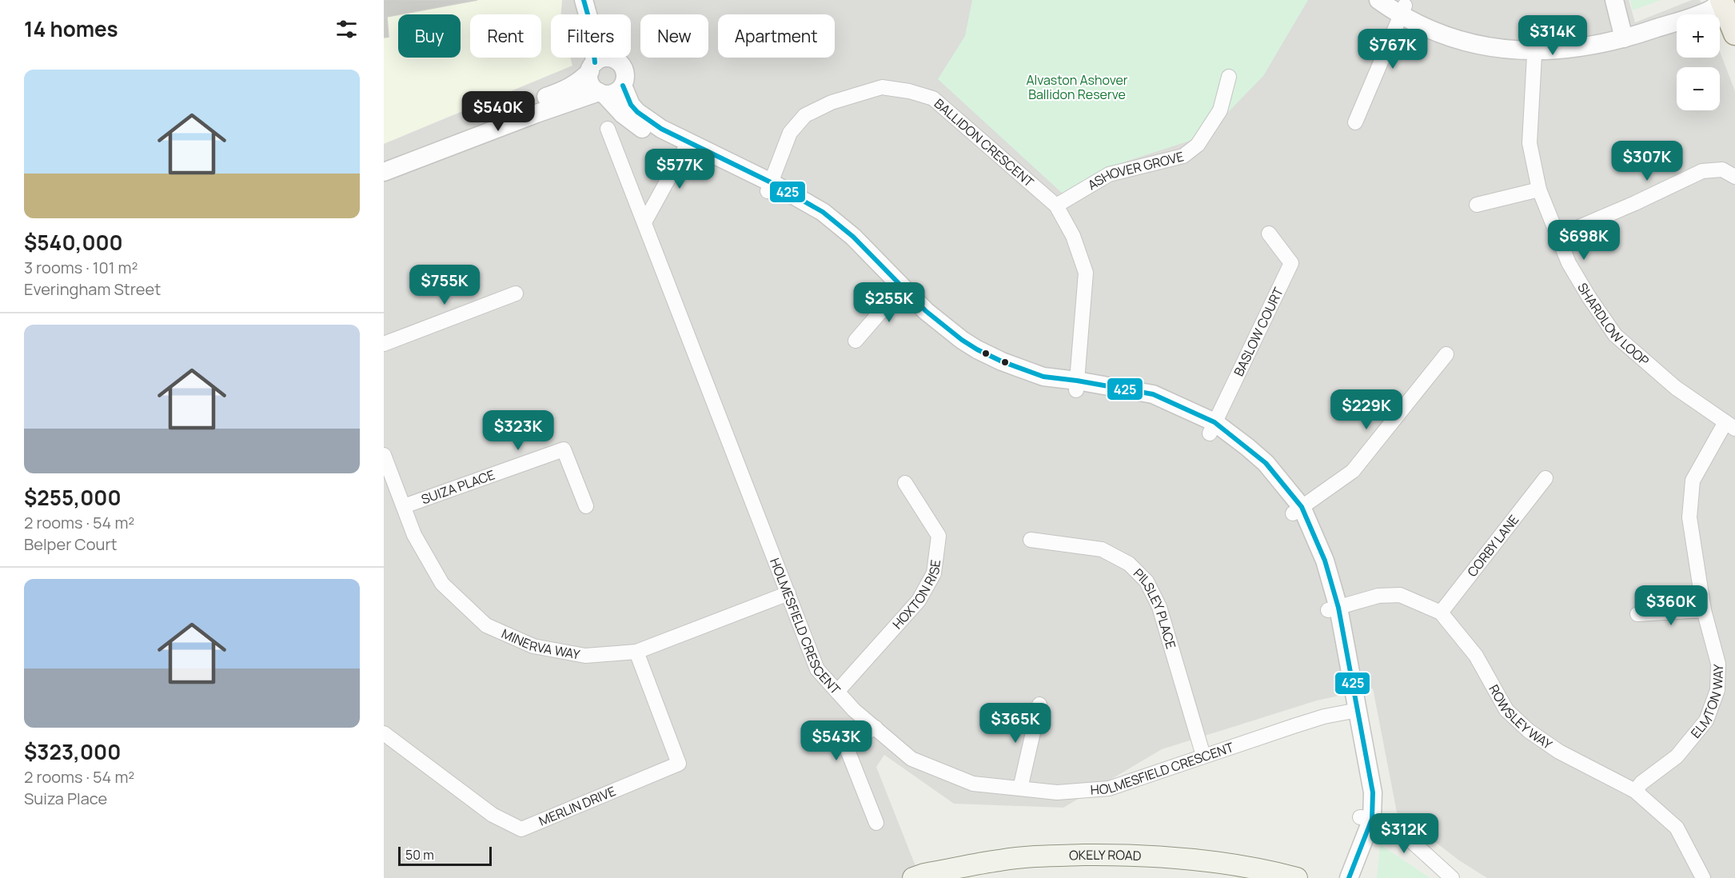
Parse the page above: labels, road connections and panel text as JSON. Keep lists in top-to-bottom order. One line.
{"streets":{"main road":["OKELY ROAD"],"street":["BALLIDON CRESCENT","ASHOVER GROVE","SHARDLOW LOOP","BASLOW COURT","SUIZA PLACE","CORBY LANE","HOXTON RISE","PILSLEY PLACE","HOLMESFIELD CRESCENT","MINERVA WAY","ELMTON WAY","ROWSLEY WAY","MERLIN DRIVE"]},"crossings":[["BALLIDON CRESCENT","ASHOVER GROVE"],["SHARDLOW LOOP","ELMTON WAY"],["SUIZA PLACE","MINERVA WAY"],["CORBY LANE","ROWSLEY WAY"],["HOXTON RISE","HOLMESFIELD CRESCENT"],["PILSLEY PLACE","HOLMESFIELD CRESCENT"],["HOLMESFIELD CRESCENT","MINERVA WAY"],["MINERVA WAY","MERLIN DRIVE"],["ELMTON WAY","ROWSLEY WAY"]],"parks":["Alvaston Ashover Ballidon Reserve"],"lines":["transit line 425"],"scale_bar":"50 m","page":{"heading":"14 homes","map_buttons":["+","−"],"chip":["Buy","Rent","Filters","New","Apartment"],"price":["$314K","$767K","$540K","$307K","$577K","$698K","$755K","$255K","$229K","$323K","$360K","$365K","$543K","$312K"],"list":[{"name":"$540,000","note":"3 rooms · 101 m² · Everingham Street"},{"name":"$255,000","note":"2 rooms · 54 m² · Belper Court"},{"name":"$323,000","note":"2 rooms · 54 m² · Suiza Place"}],"scale":"50 m"}}
